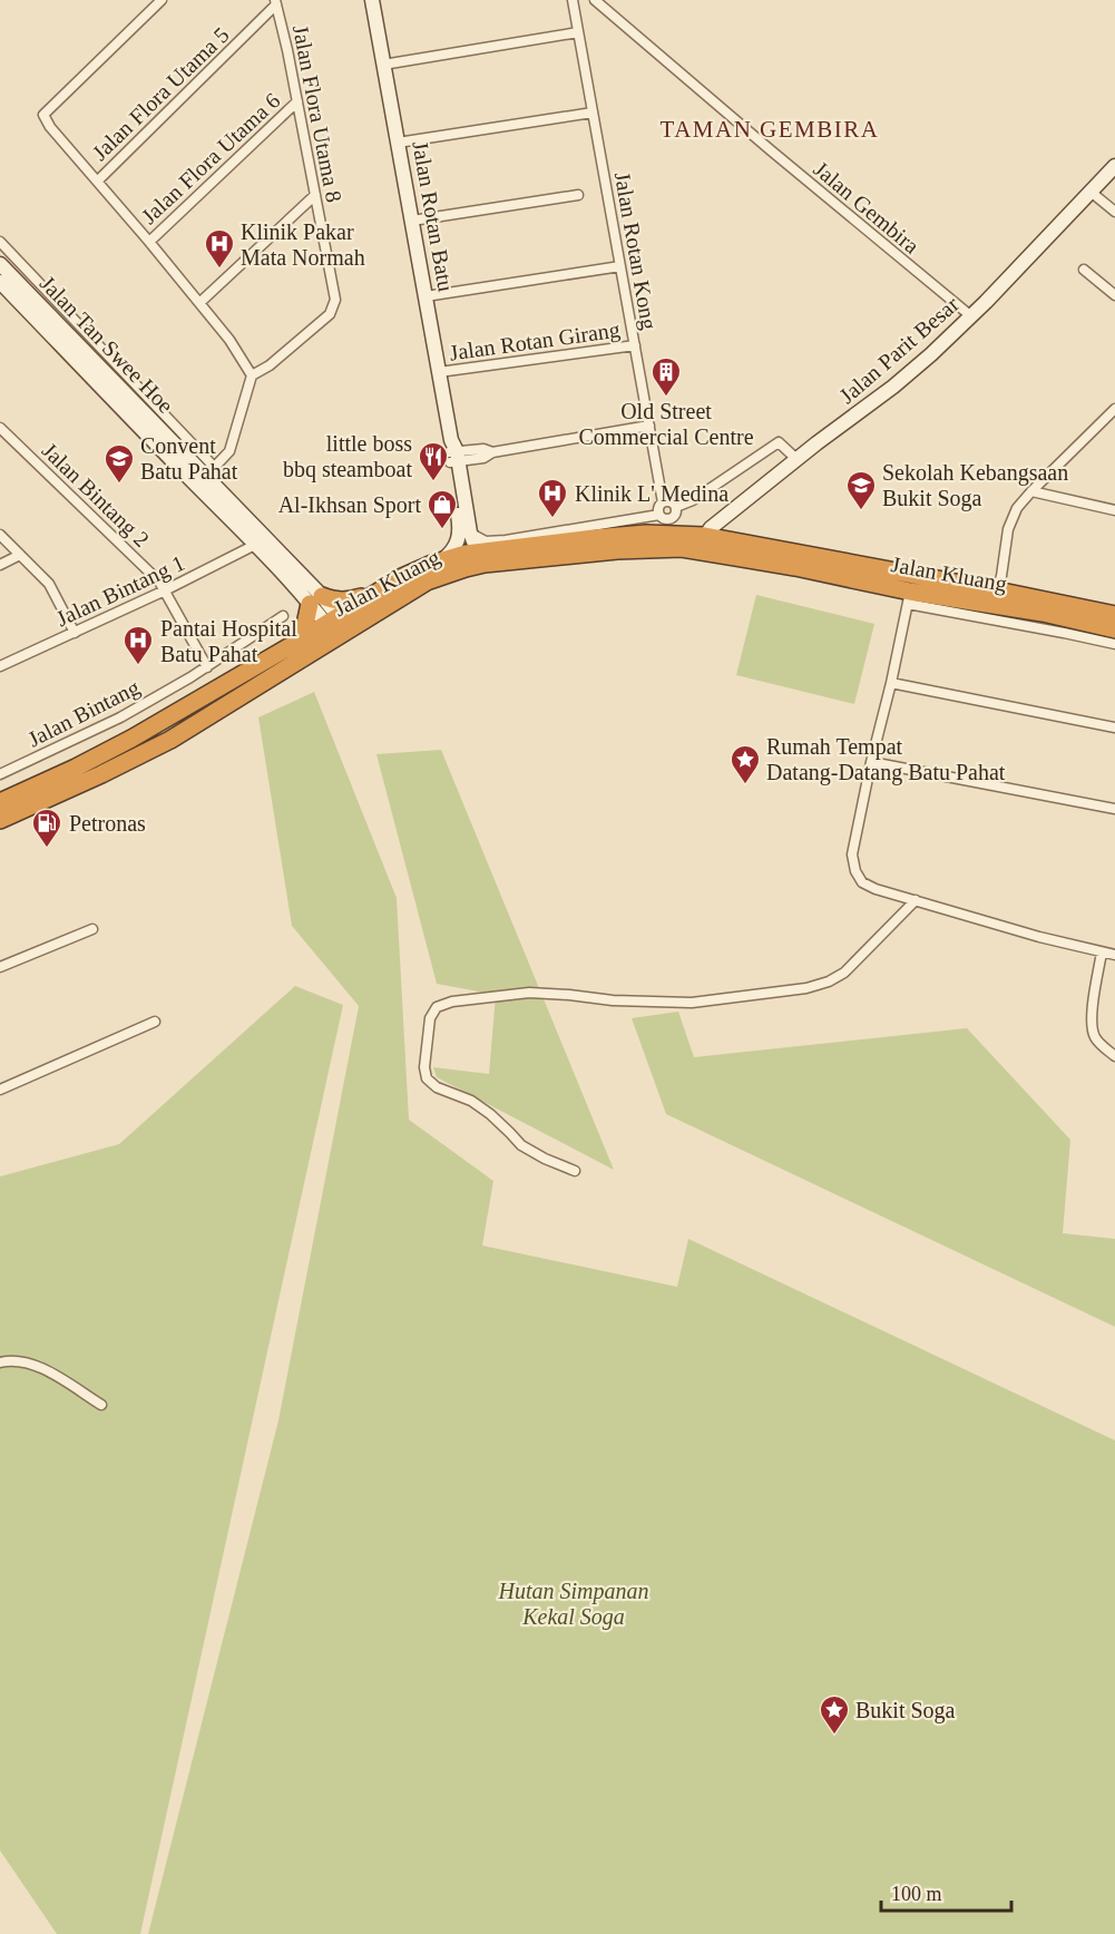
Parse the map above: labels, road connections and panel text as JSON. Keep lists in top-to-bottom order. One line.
{"streets":{"highway":["Jalan Kluang"],"street":["Jalan Flora Utama 5","Jalan Flora Utama 8","Jalan Flora Utama 6","Jalan Gembira","Jalan Rotan Batu","Jalan Rotan Kong","Jalan Rotan Girang","Jalan Tan Swee Hoe","Jalan Parit Besar","Jalan Bintang 2","Jalan Bintang 1","Jalan Bintang"]},"crossings":[["Jalan Flora Utama 5","Jalan Flora Utama 8"],["Jalan Flora Utama 8","Jalan Flora Utama 6"],["Jalan Gembira","Jalan Parit Besar"],["Jalan Rotan Batu","Jalan Rotan Girang"],["Jalan Rotan Batu","Jalan Kluang"],["Jalan Rotan Kong","Jalan Rotan Girang"],["Jalan Tan Swee Hoe","Jalan Kluang"],["Jalan Tan Swee Hoe","Jalan Bintang 1"],["Jalan Parit Besar","Jalan Kluang"],["Jalan Bintang 2","Jalan Bintang 1"],["Jalan Bintang 2","Jalan Bintang"]],"districts":["TAMAN GEMBIRA"],"parks":["Hutan Simpanan Kekal Soga"],"places":{"hospital":["Klinik Pakar Mata Normah","Klinik L' Medina","Pantai Hospital Batu Pahat"],"building":["Old Street Commercial Centre"],"restaurant":["little boss bbq steamboat"],"school or university":["Convent Batu Pahat","Sekolah Kebangsaan Bukit Soga"],"shop":["Al-Ikhsan Sport"],"place":["Rumah Tempat Datang-Datang Batu Pahat","Bukit Soga"],"fuel station":["Petronas"]},"scale_bar":"100 m"}
